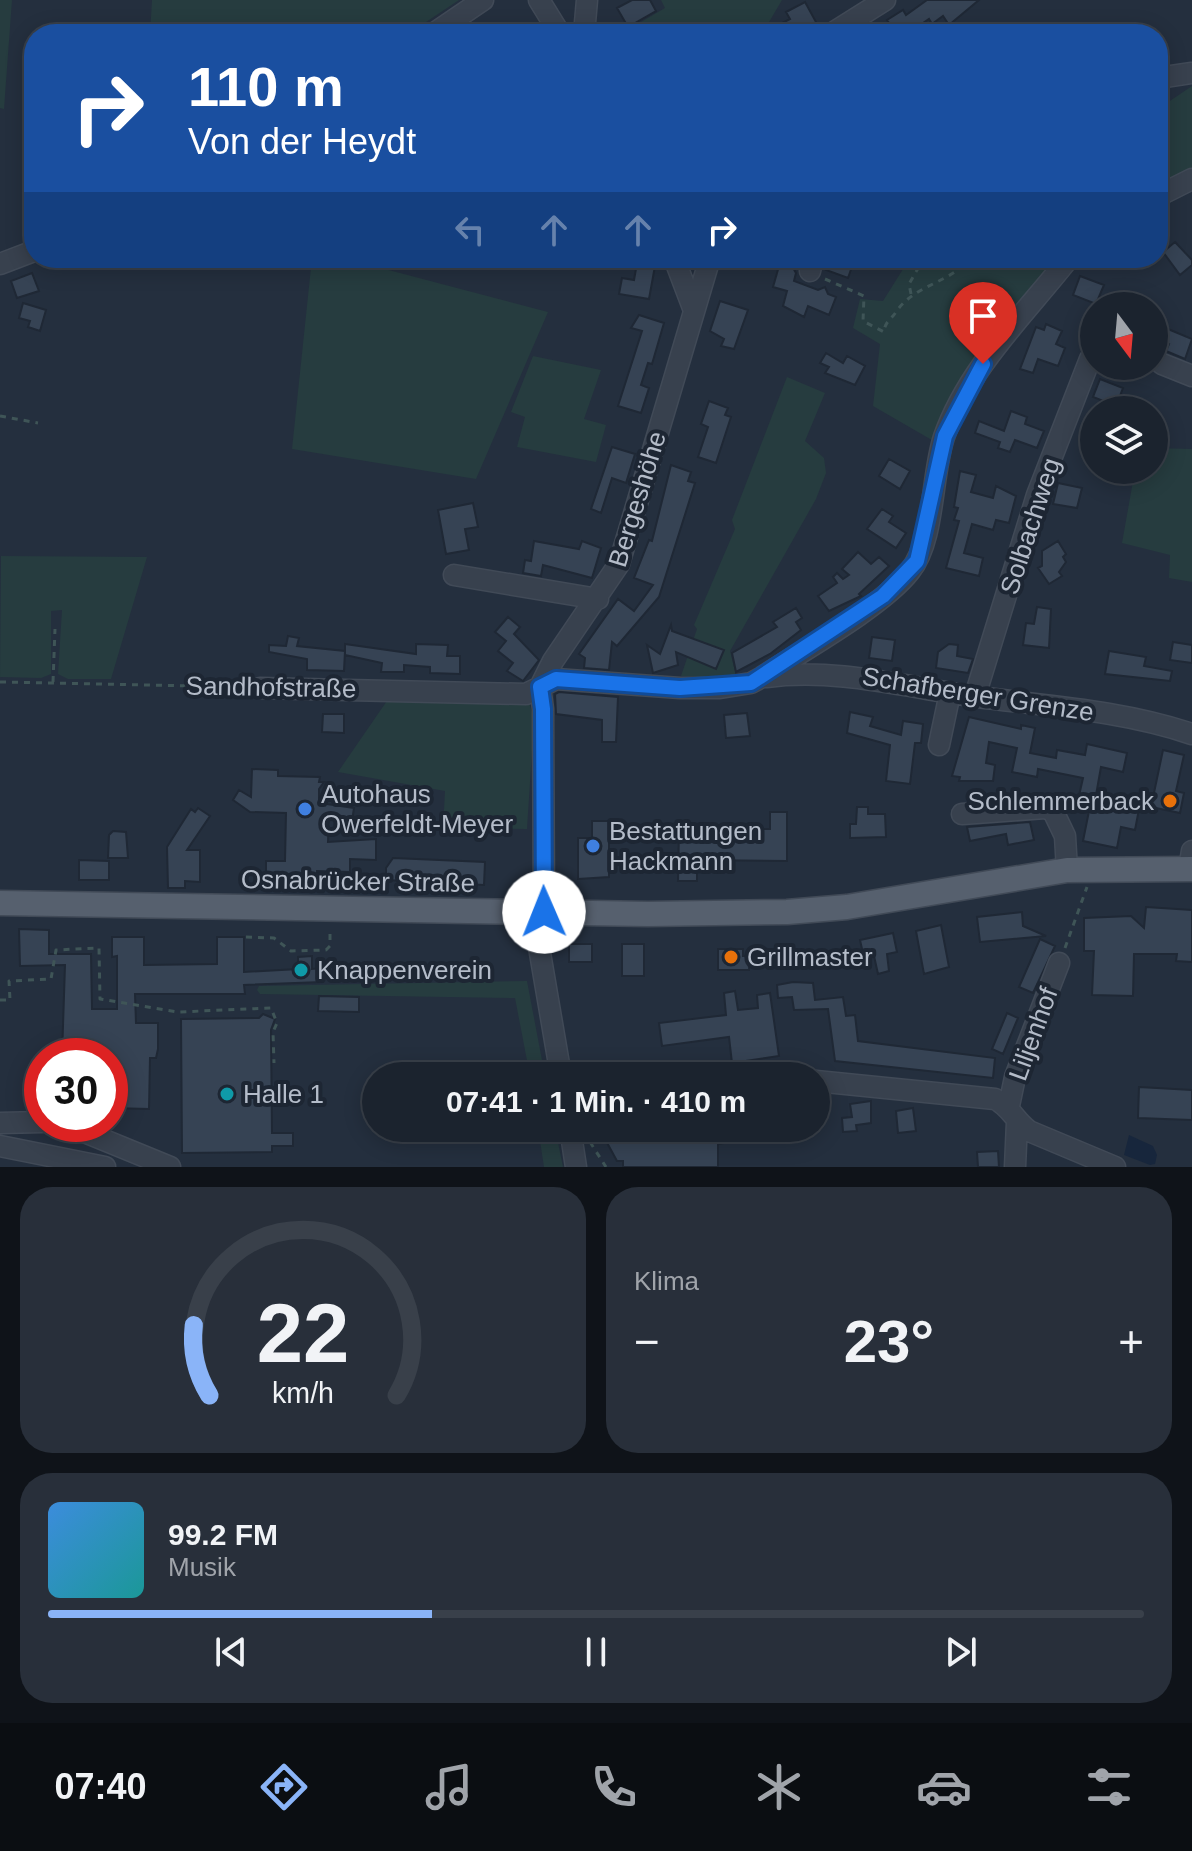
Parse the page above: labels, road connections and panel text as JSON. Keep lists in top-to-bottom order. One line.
{"streets":{"main road":["Osnabrücker Straße"],"street":["Bergeshöhe","Solbachweg","Sandhofstraße","Schafberger Grenze","Liljenhof"]},"crossings":[["Bergeshöhe","Sandhofstraße"],["Solbachweg","Schafberger Grenze"],["Sandhofstraße","Schafberger Grenze"]],"places":["Schlemmerback","Autohaus Owerfeldt-Meyer","Bestattungen Hackmann","Grillmaster","Knappenverein","Halle 1"],"north":"bottom","page":{"turn":["110 m","Von der Heydt"],"limit":"30","trip":"07:41 · 1 Min. · 410 m","tile":"Klima","heat":["−","23°","+"],"song":["99.2 FM","Musik"],"tabs":"07:40","gauge":["22","km/h"]}}
